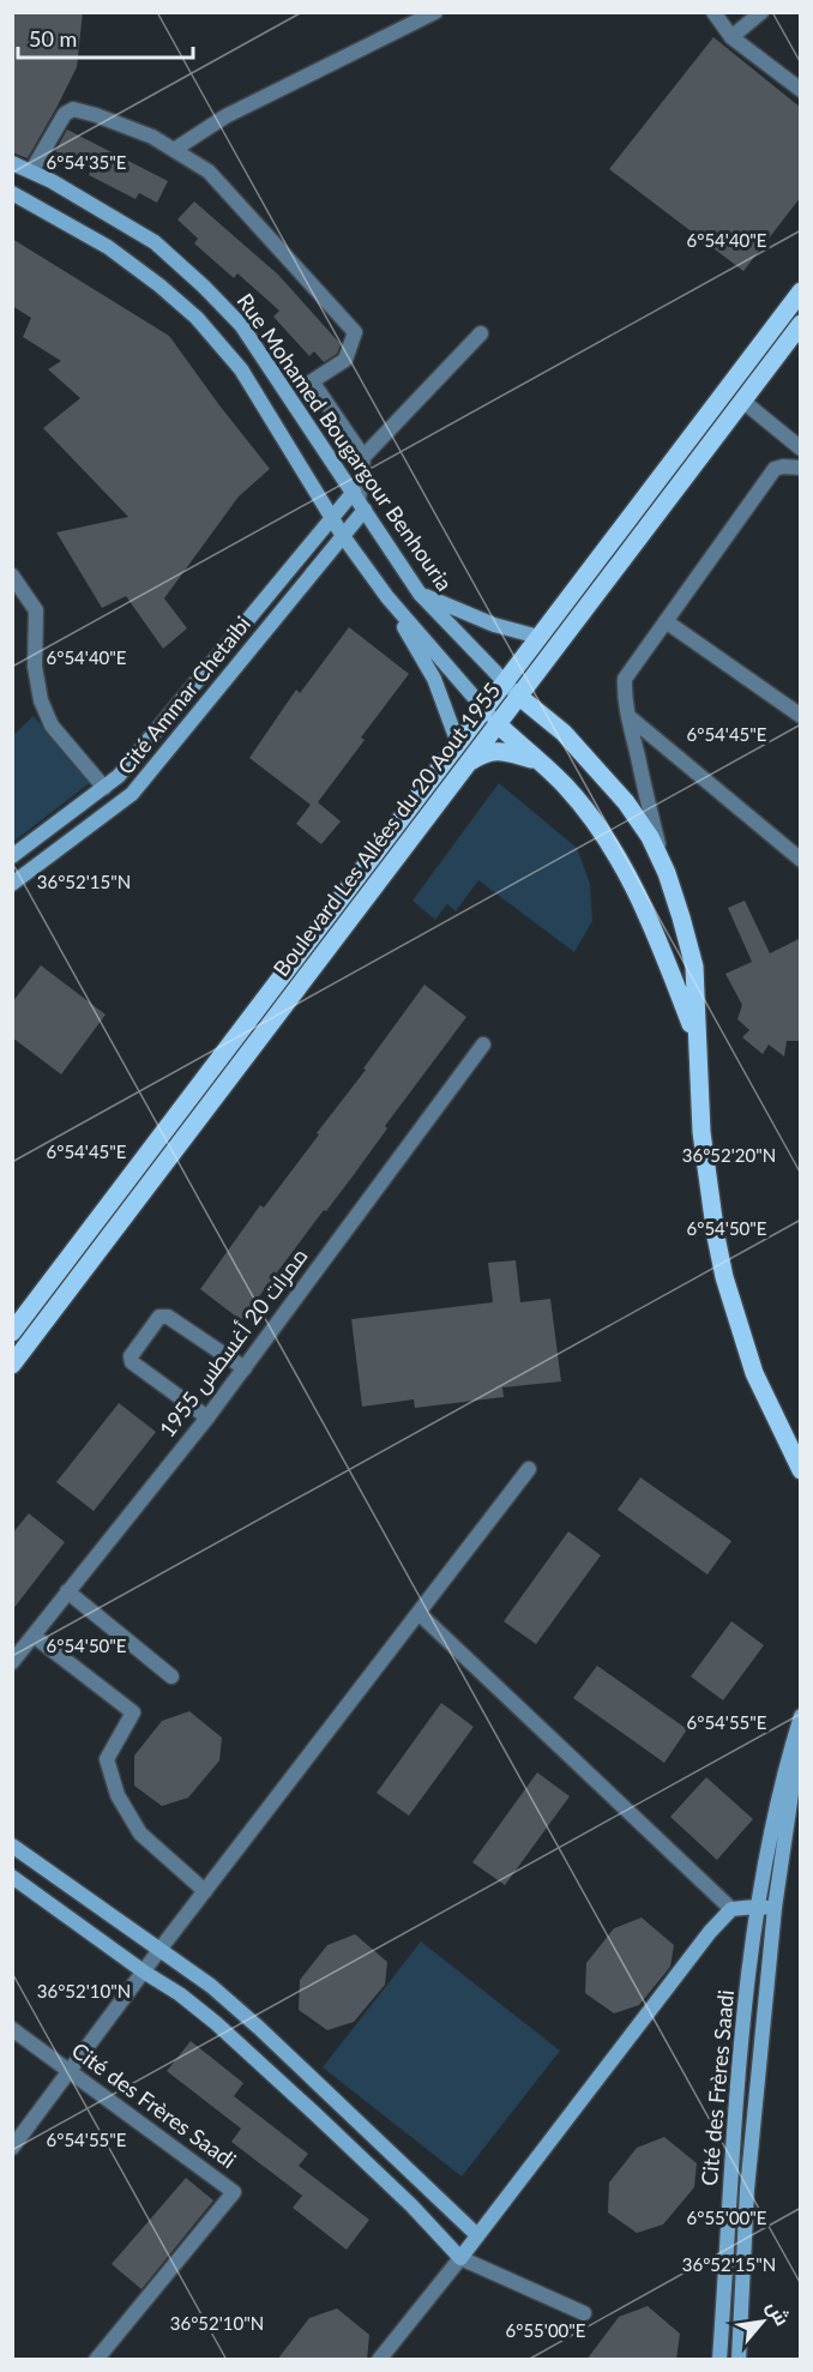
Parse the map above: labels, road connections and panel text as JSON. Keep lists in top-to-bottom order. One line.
{"streets":{"main road":["Rue Mohamed Bougargour Benhouria","Cité Ammar Chetaibi","Boulevard Les Allées du 20 Aout 1955","Cité des Frères Saadi"],"street":["ممرات 20 أغسطس 1955"]},"crossings":[["Rue Mohamed Bougargour Benhouria","Cité Ammar Chetaibi"],["Rue Mohamed Bougargour Benhouria","Boulevard Les Allées du 20 Aout 1955"]],"scale_bar":"50 m","north":"top right","coordinates":["6°54'35\"E","6°54'40\"E","6°54'45\"E","36°52'15\"N","36°52'20\"N","6°54'50\"E","6°54'55\"E","36°52'10\"N","6°55'00\"E"]}
